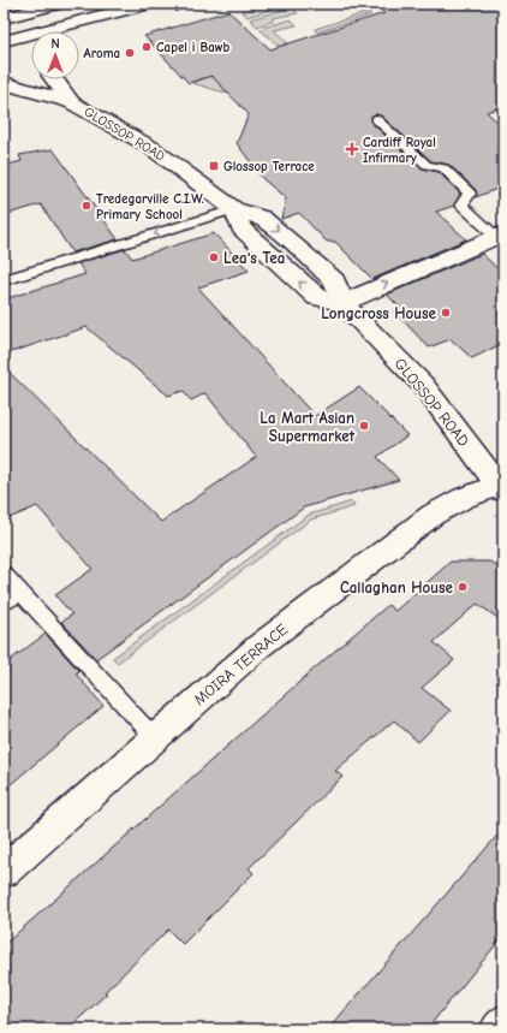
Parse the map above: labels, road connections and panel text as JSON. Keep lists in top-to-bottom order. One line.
{"streets":{"street":["GLOSSOP ROAD","MOIRA TERRACE"]},"crossings":[["GLOSSOP ROAD","MOIRA TERRACE"]],"places":{"other":["Capel i Bawb","Aroma","Tredegarville C.I.W. Primary School","Lea's Tea","Longcross House","La Mart Asian Supermarket","Callaghan House"],"health":["Cardiff Royal Infirmary"],"transit":["Glossop Terrace"]},"north":"top"}
